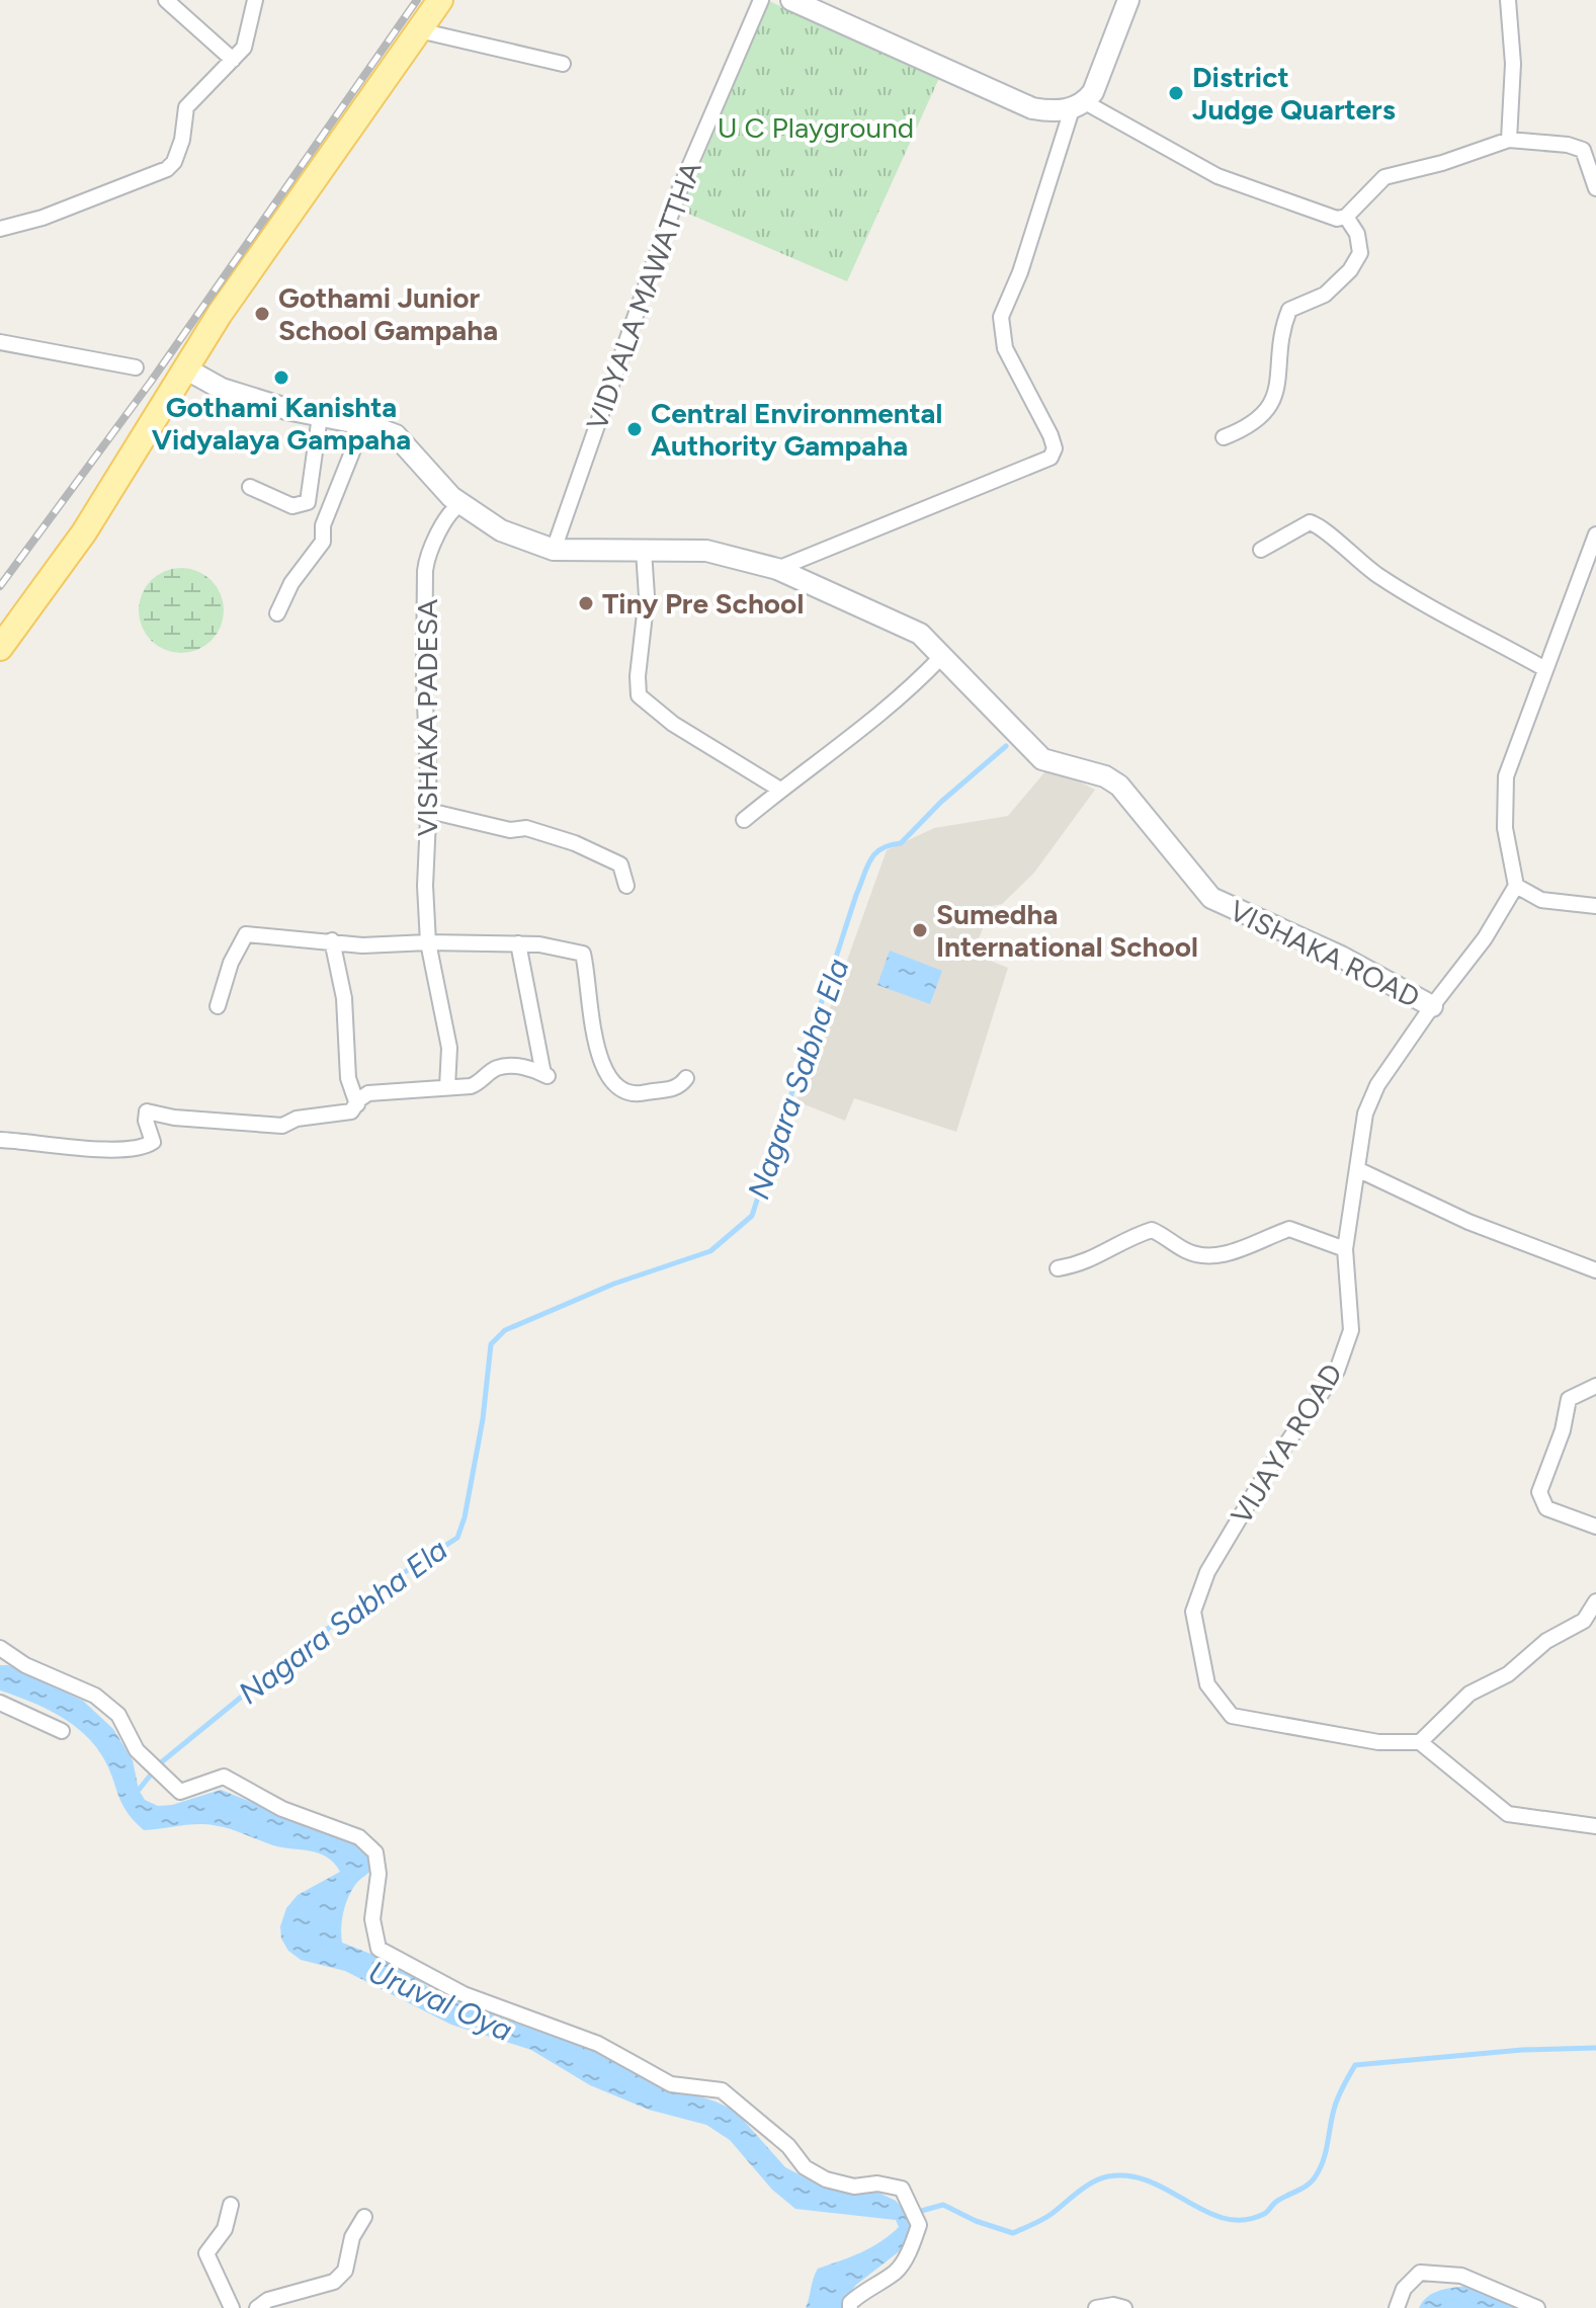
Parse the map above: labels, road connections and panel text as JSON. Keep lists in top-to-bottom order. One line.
{"streets":{"street":["VIDYALA MAWATTHA","VISHAKA PADESA","VISHAKA ROAD","VIJAYA ROAD"]},"crossings":[["VIDYALA MAWATTHA","VISHAKA ROAD"],["VISHAKA PADESA","VISHAKA ROAD"],["VISHAKA ROAD","VIJAYA ROAD"]],"water":["Nagara Sabha Ela","Uruval Oya"],"parks":["U C Playground"],"places":["District Judge Quarters","Gothami Junior School Gampaha","Gothami Kanishta Vidyalaya Gampaha","Central Environmental Authority Gampaha","Tiny Pre School","Sumedha International School"]}
